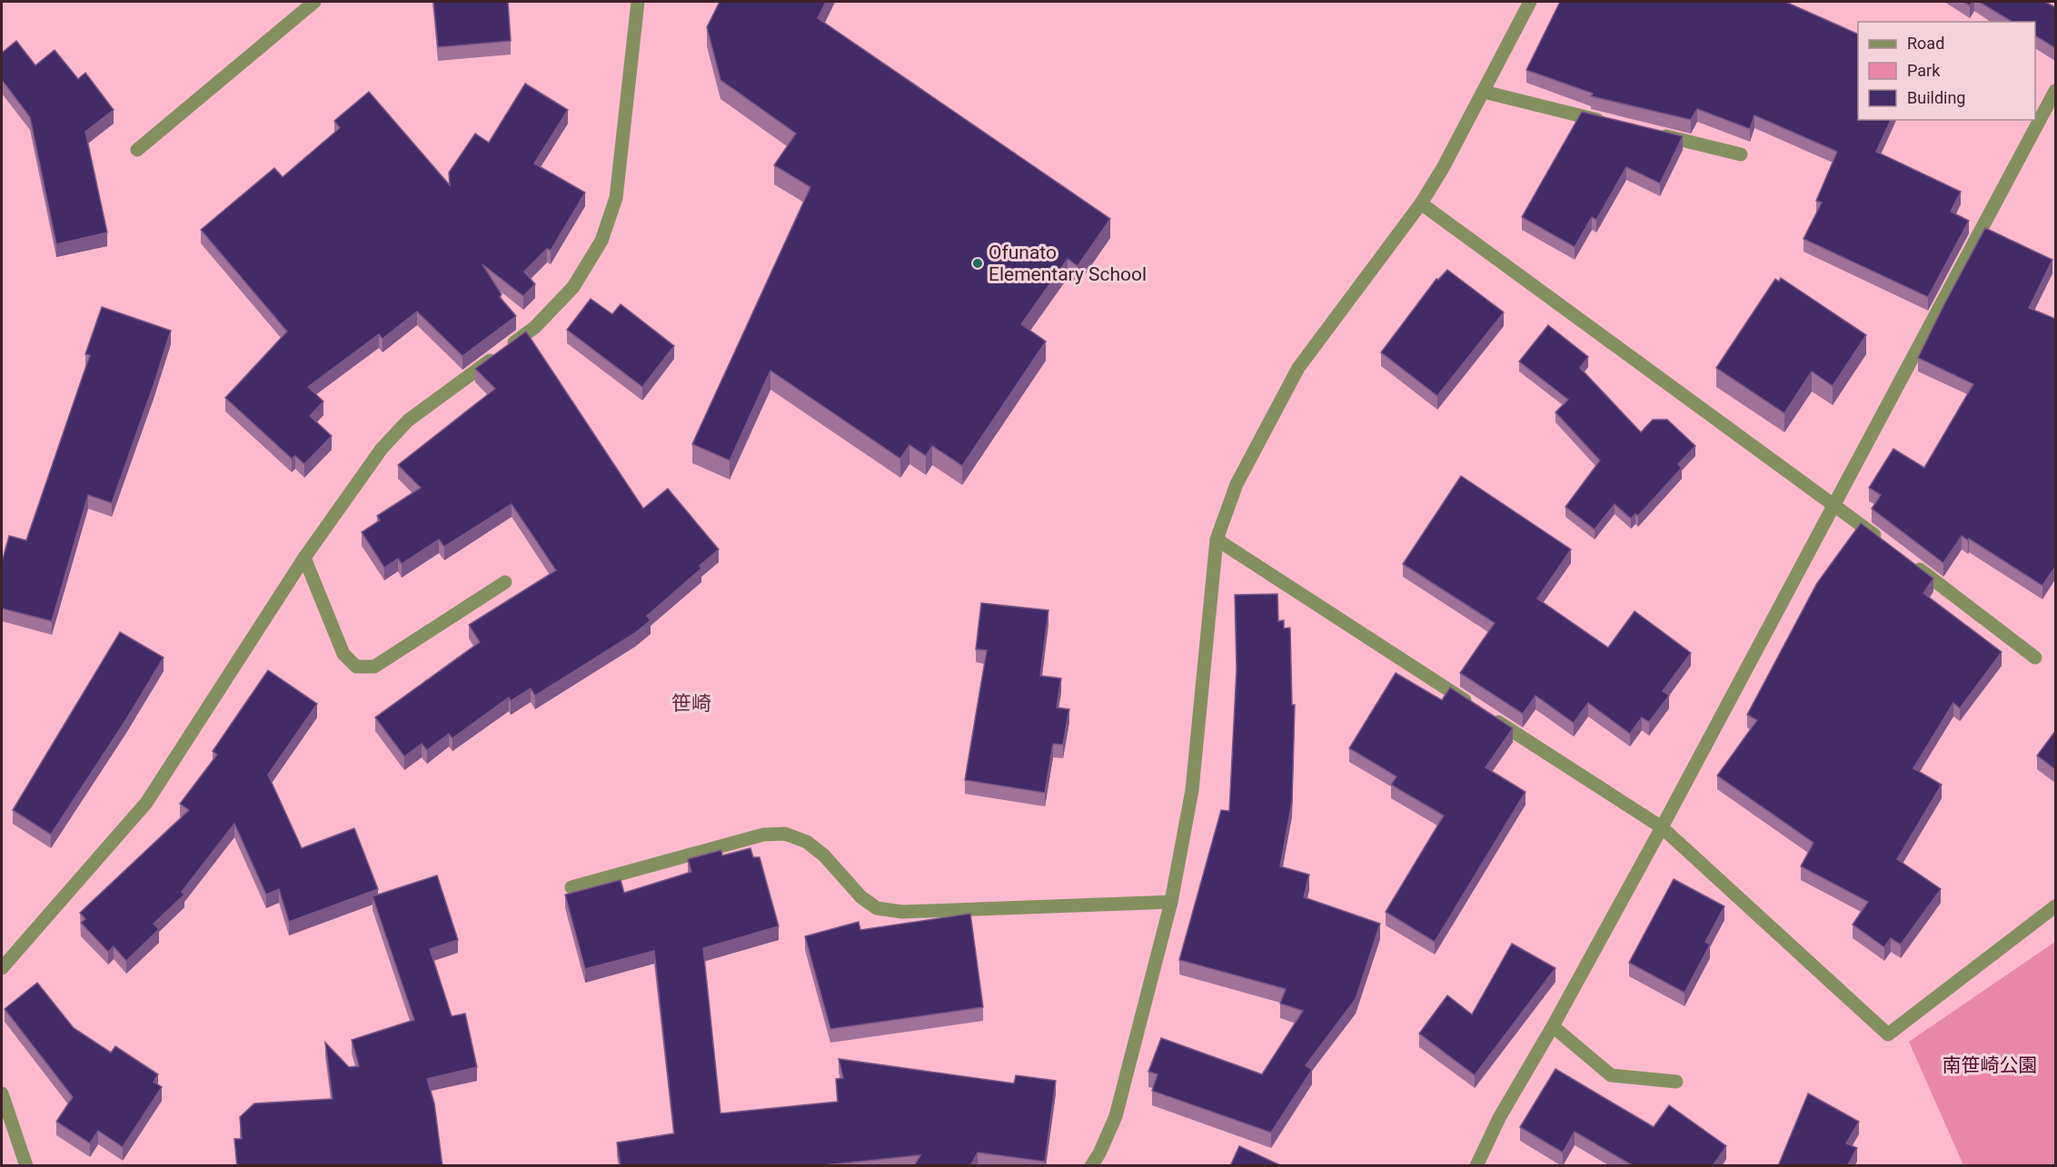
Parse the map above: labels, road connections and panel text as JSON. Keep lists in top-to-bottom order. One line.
{"districts":["笹崎"],"parks":["南笹崎公園"],"places":["Ofunato Elementary School"],"legend":["Road","Park","Building"]}
